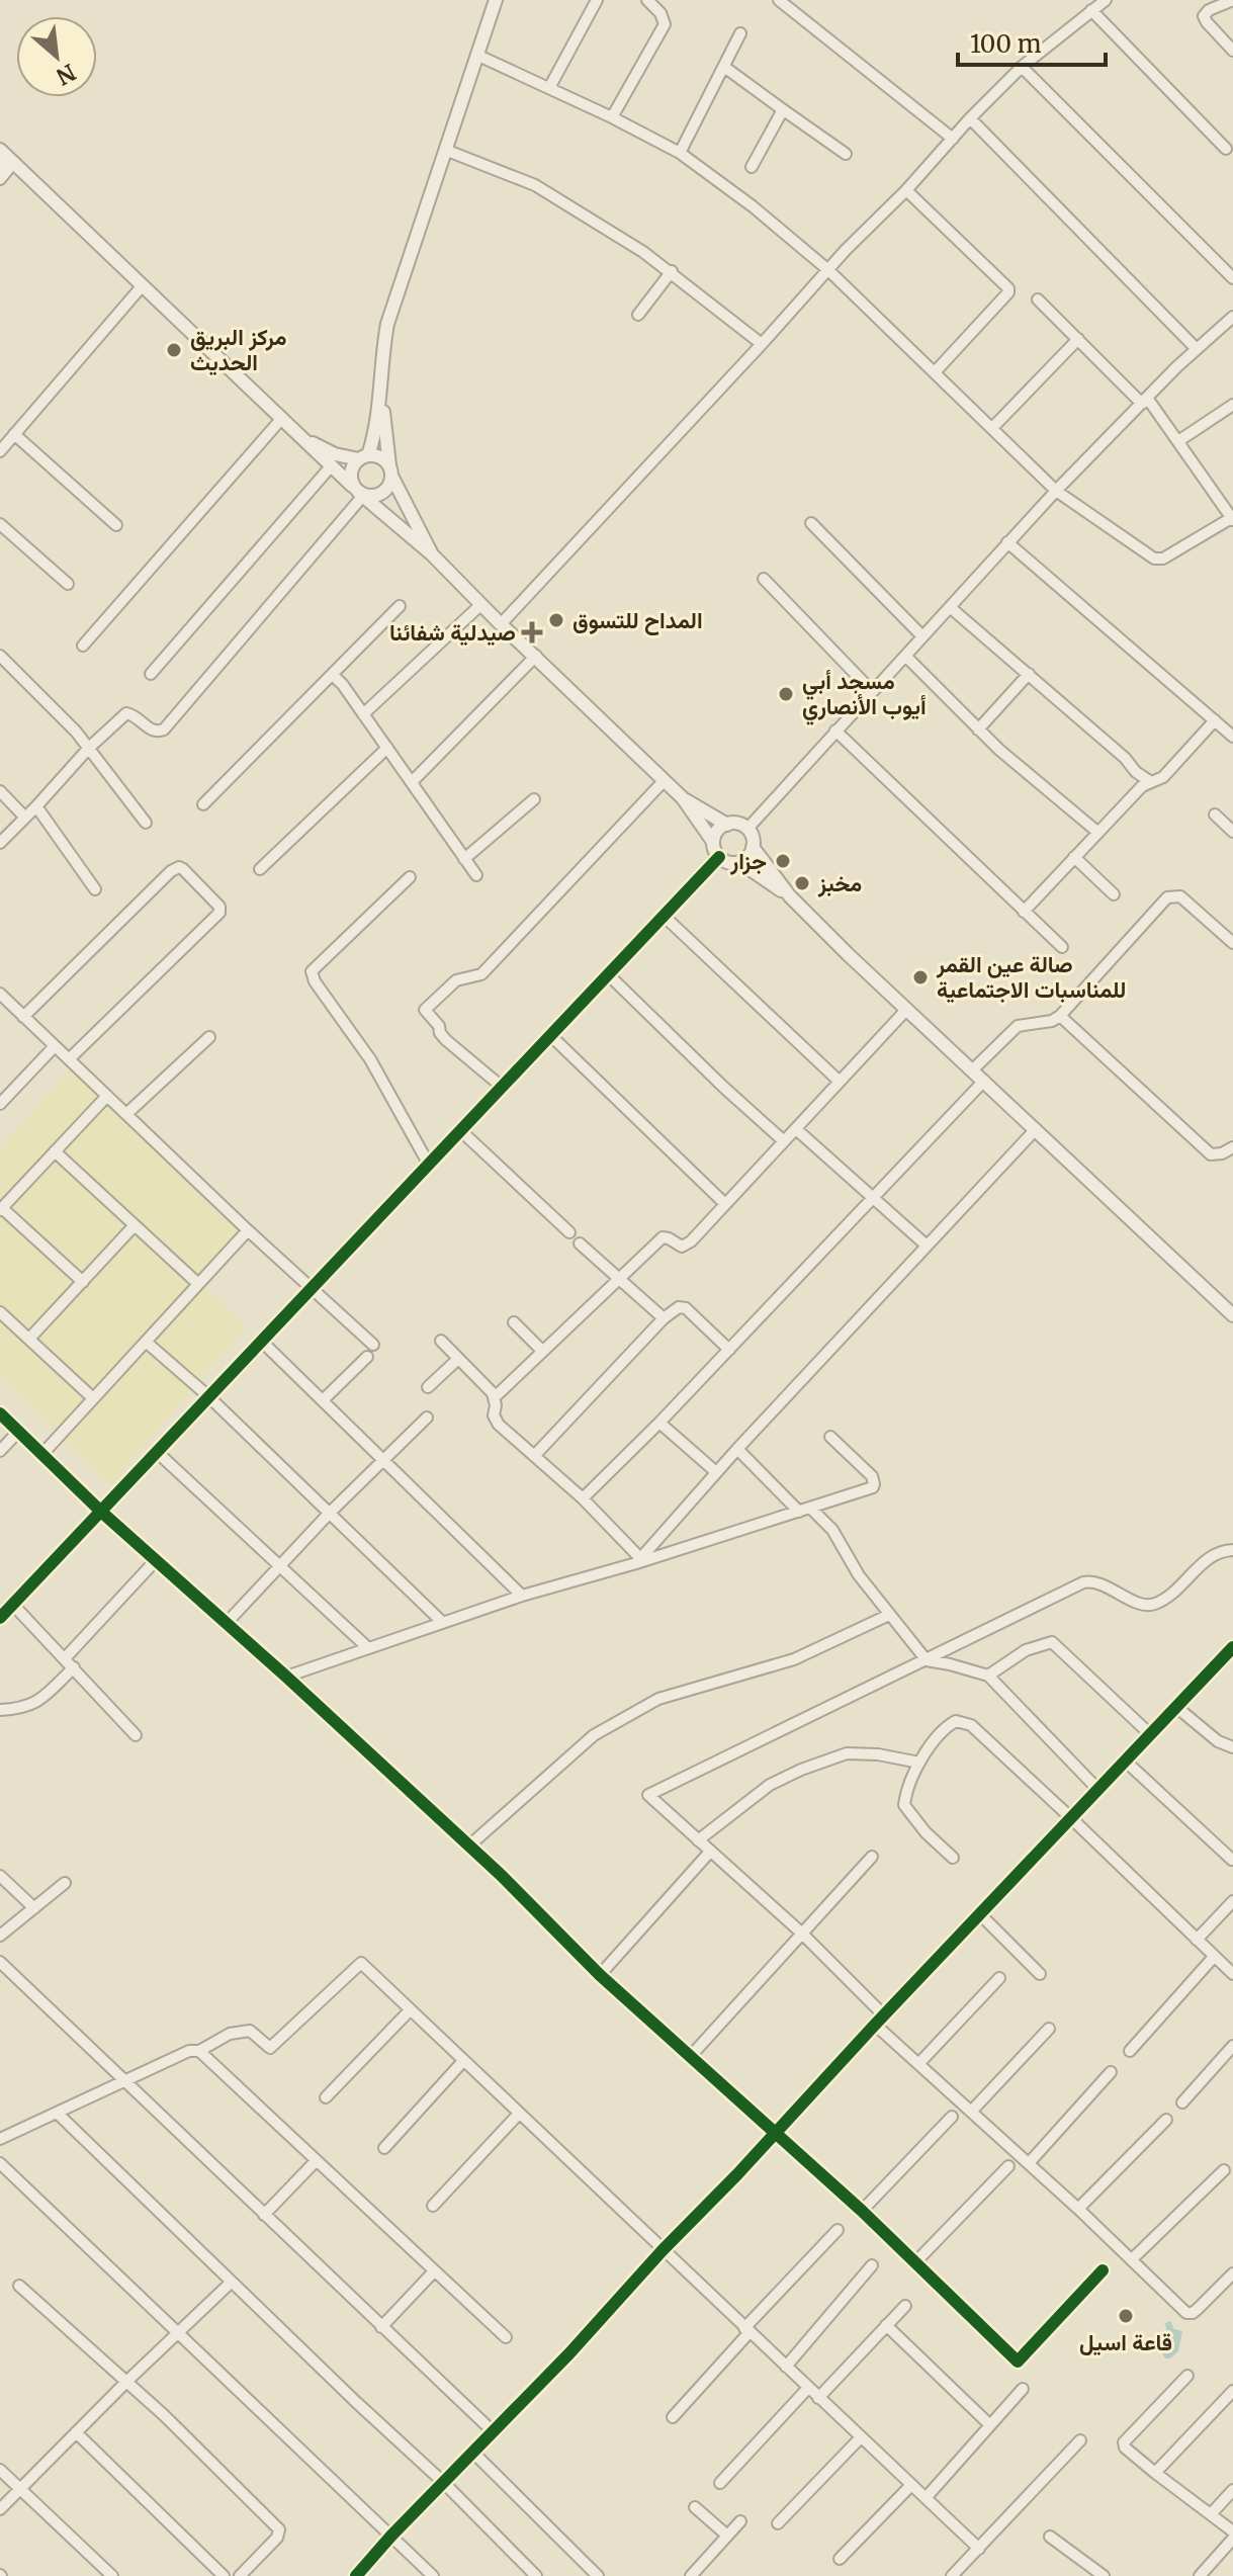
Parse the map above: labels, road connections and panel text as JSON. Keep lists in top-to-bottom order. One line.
{"places":{"other":["مركز البريق الحديث","المداح للتسوق","مسجد أبي أيوب الأنصاري","جزار","مخبز","صالة عين القمر للمناسبات الاجتماعية","قاعة اسيل"],"health":["صيدلية شفائنا"]},"scale_bar":"100 m","north":"bottom right"}
